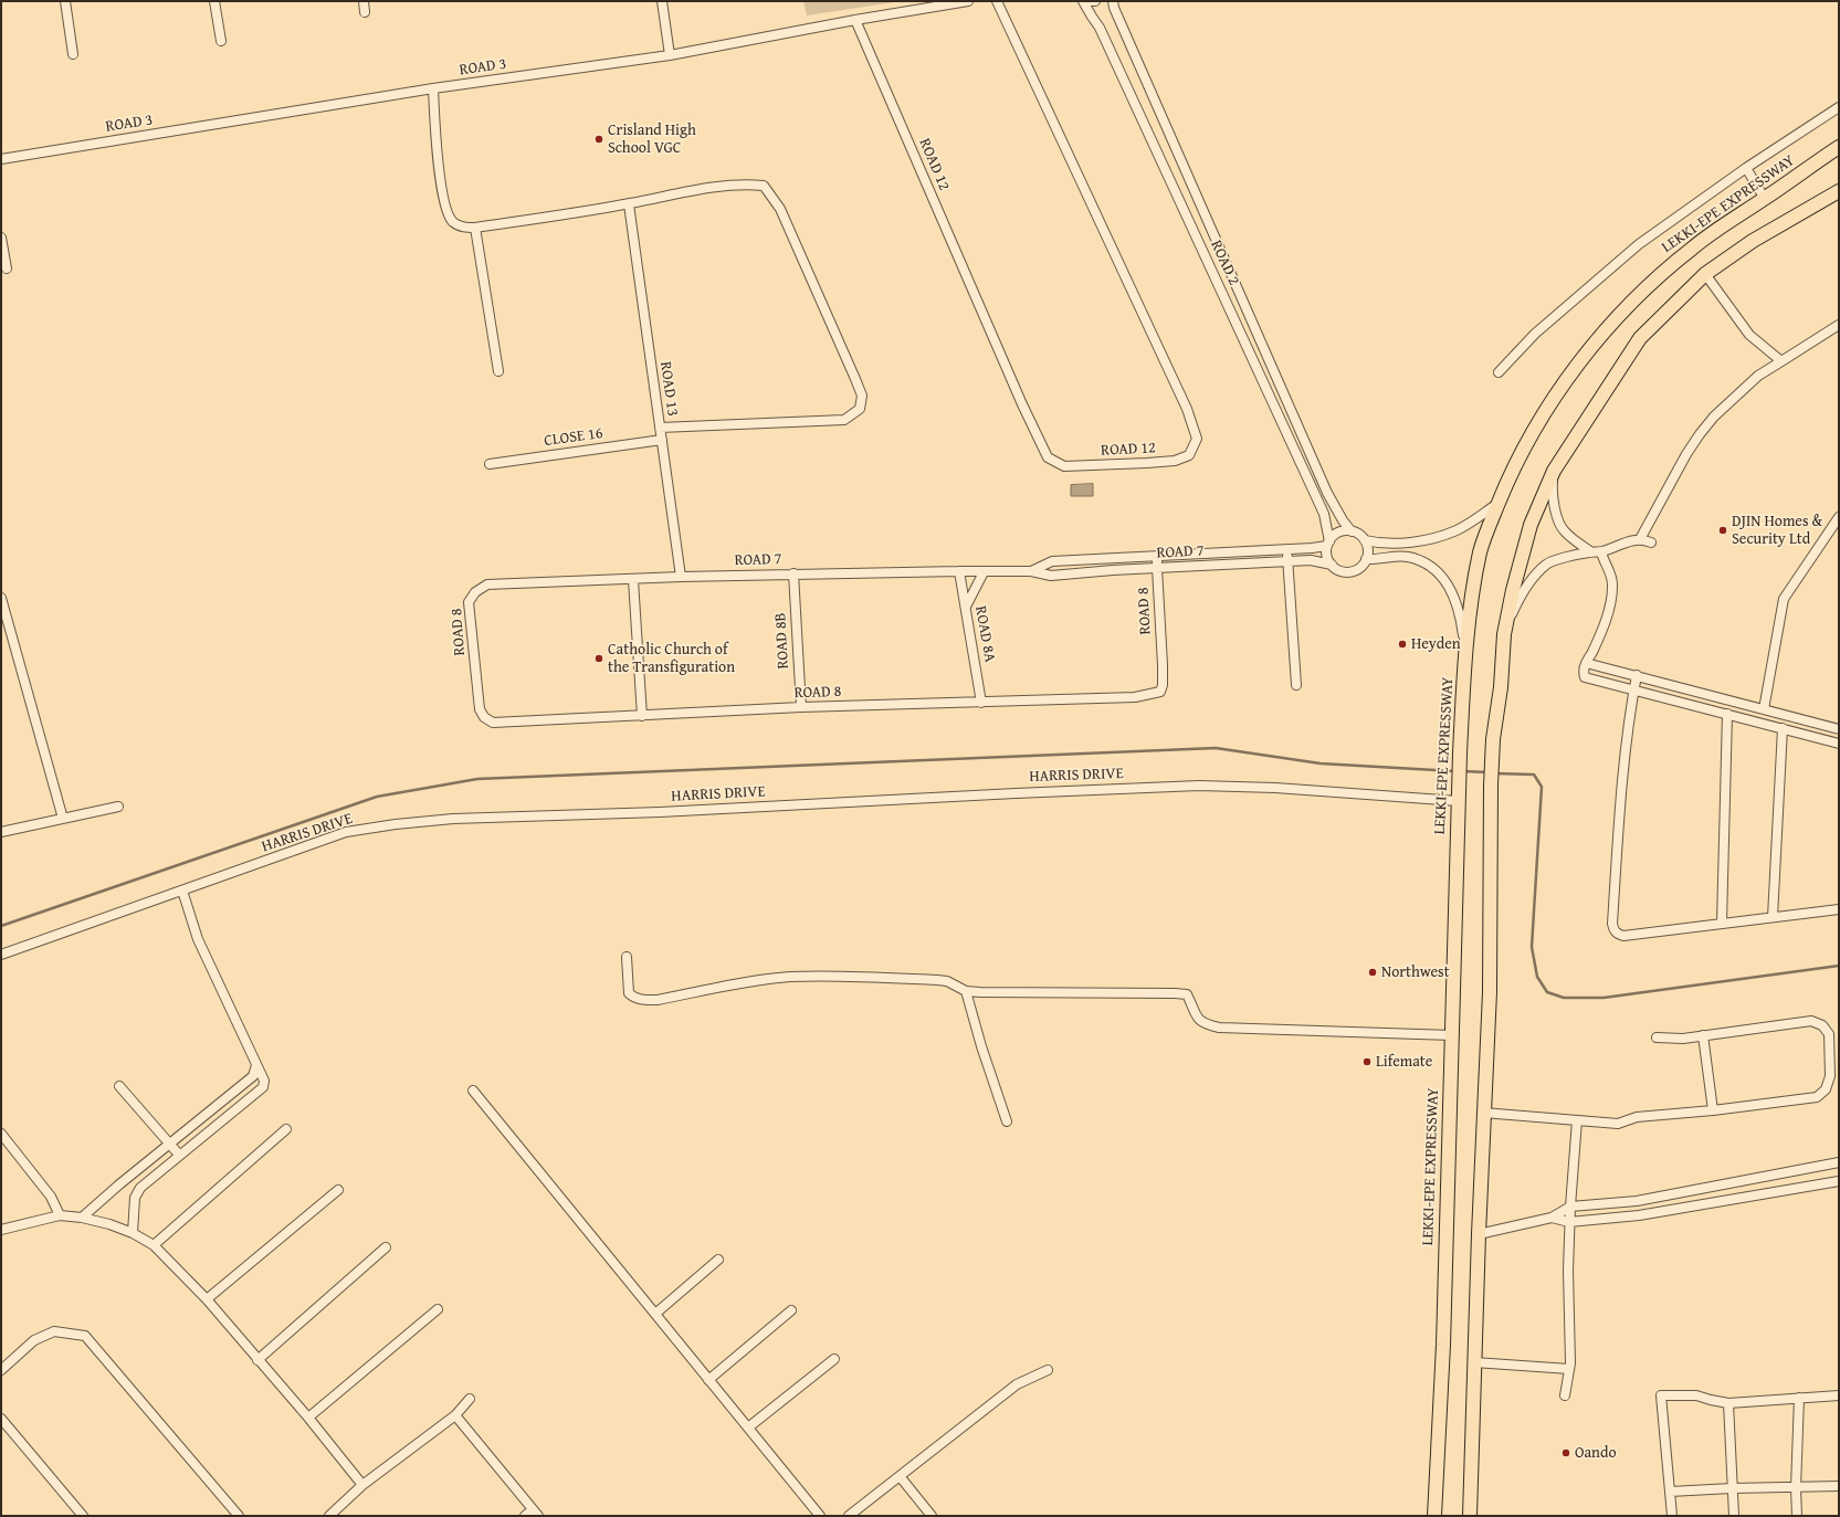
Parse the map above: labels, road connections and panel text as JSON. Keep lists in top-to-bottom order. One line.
{"streets":{"highway":["LEKKI-EPE EXPRESSWAY"],"street":["ROAD 3","ROAD 12","ROAD 2","ROAD 13","CLOSE 16","ROAD 7","ROAD 8","ROAD 8A","ROAD 8B","HARRIS DRIVE"]},"crossings":[["ROAD 3","ROAD 12"],["LEKKI-EPE EXPRESSWAY","HARRIS DRIVE"],["ROAD 2","ROAD 7"],["ROAD 13","CLOSE 16"],["ROAD 13","ROAD 7"],["ROAD 7","ROAD 8"],["ROAD 7","ROAD 8A"],["ROAD 7","ROAD 8B"],["ROAD 8","ROAD 8A"],["ROAD 8","ROAD 8B"]],"places":["Crisland High School VGC","DJIN Homes & Security Ltd","Heyden","Catholic Church of the Transfiguration","Northwest","Lifemate","Oando"]}
